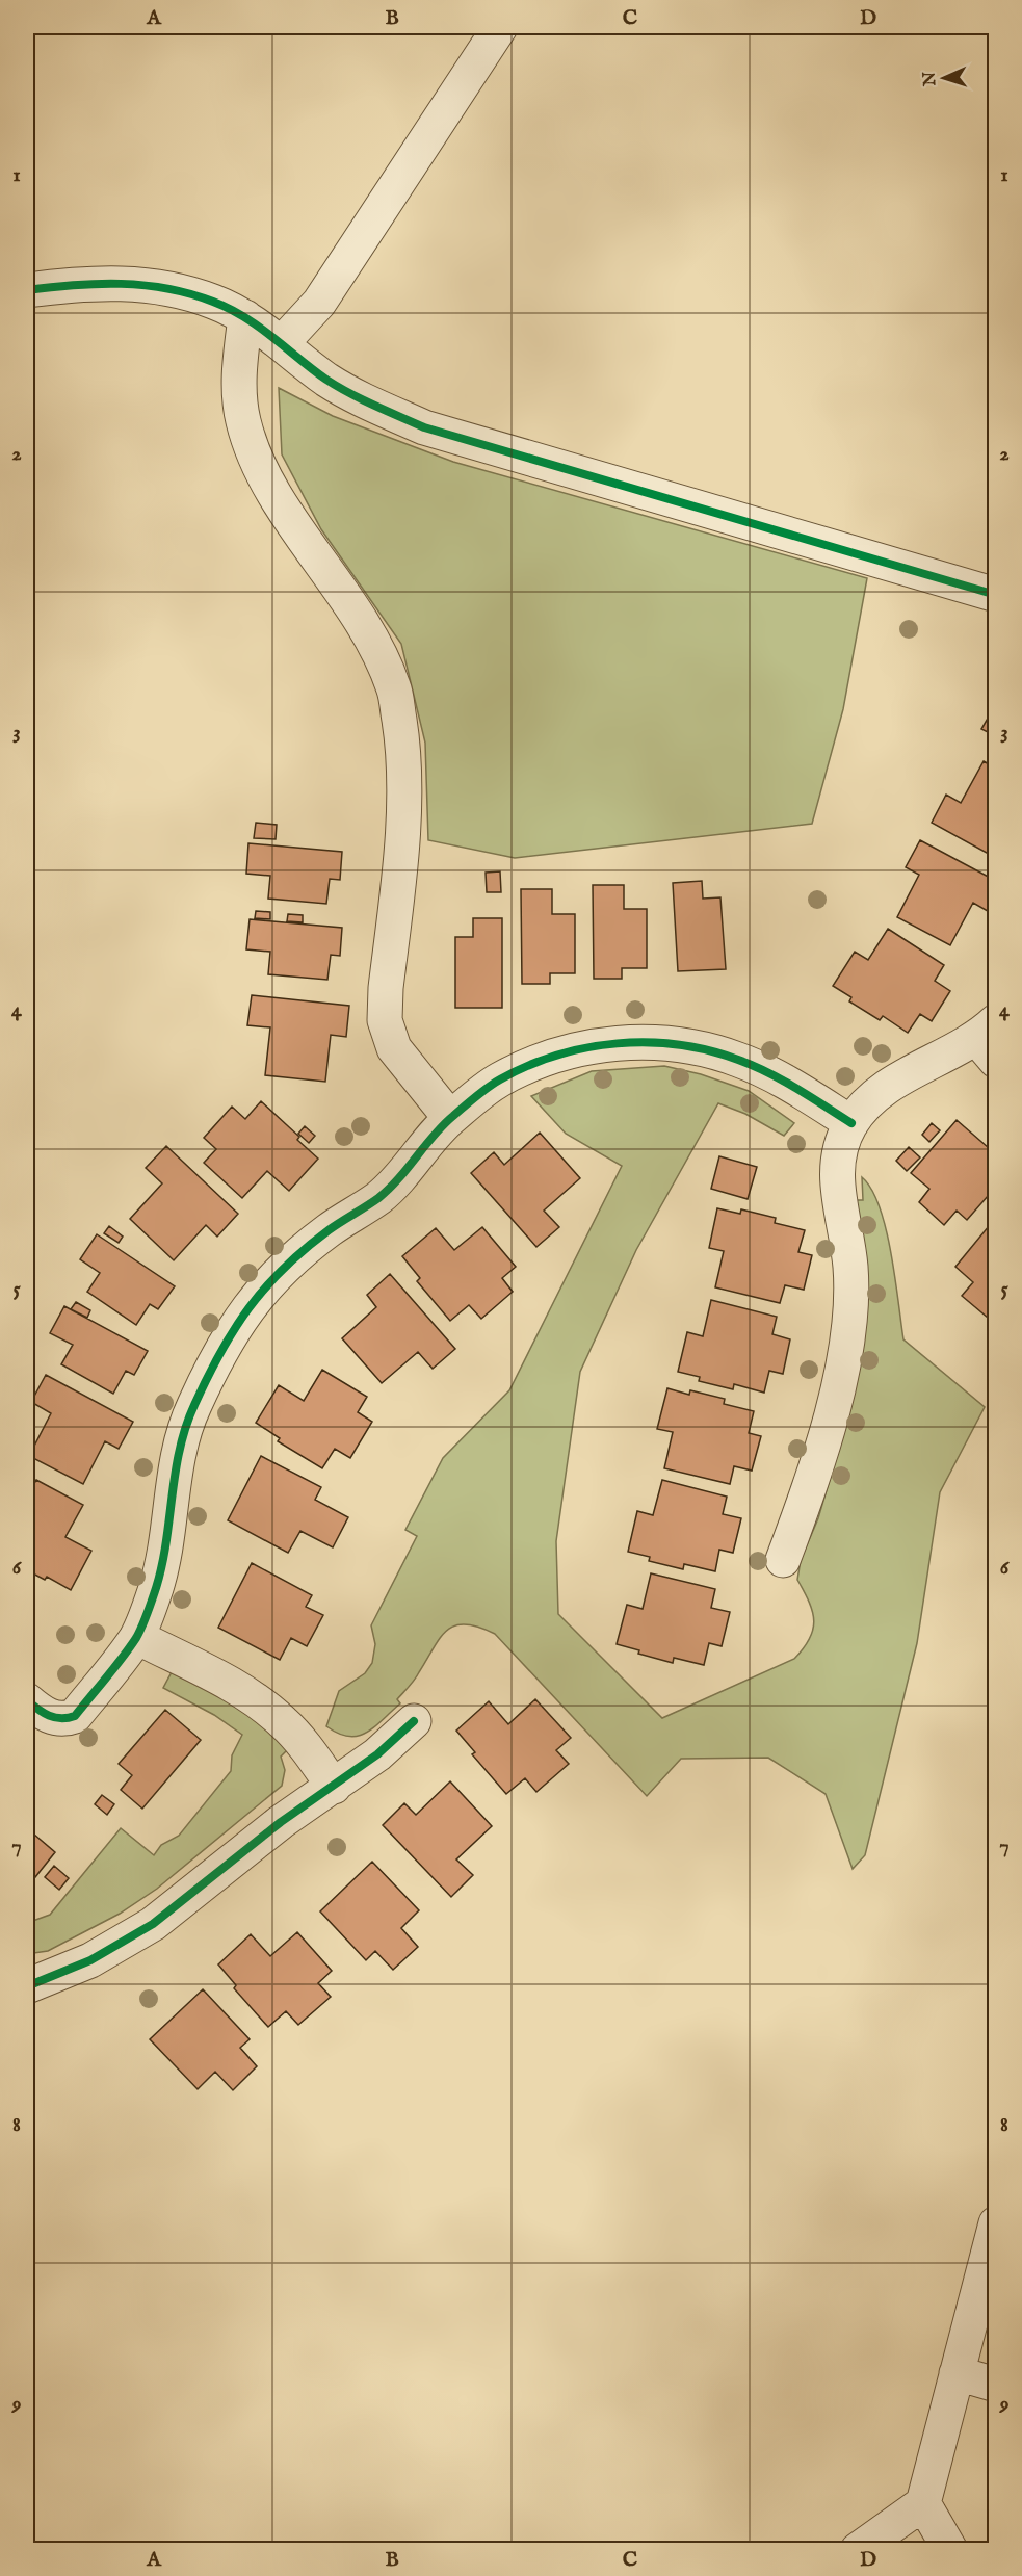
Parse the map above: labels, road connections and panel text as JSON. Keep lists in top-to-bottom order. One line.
{"north":"left","grid":{"columns":["A","B","C","D"],"rows":["1","2","3","4","5","6","7","8","9"]}}
